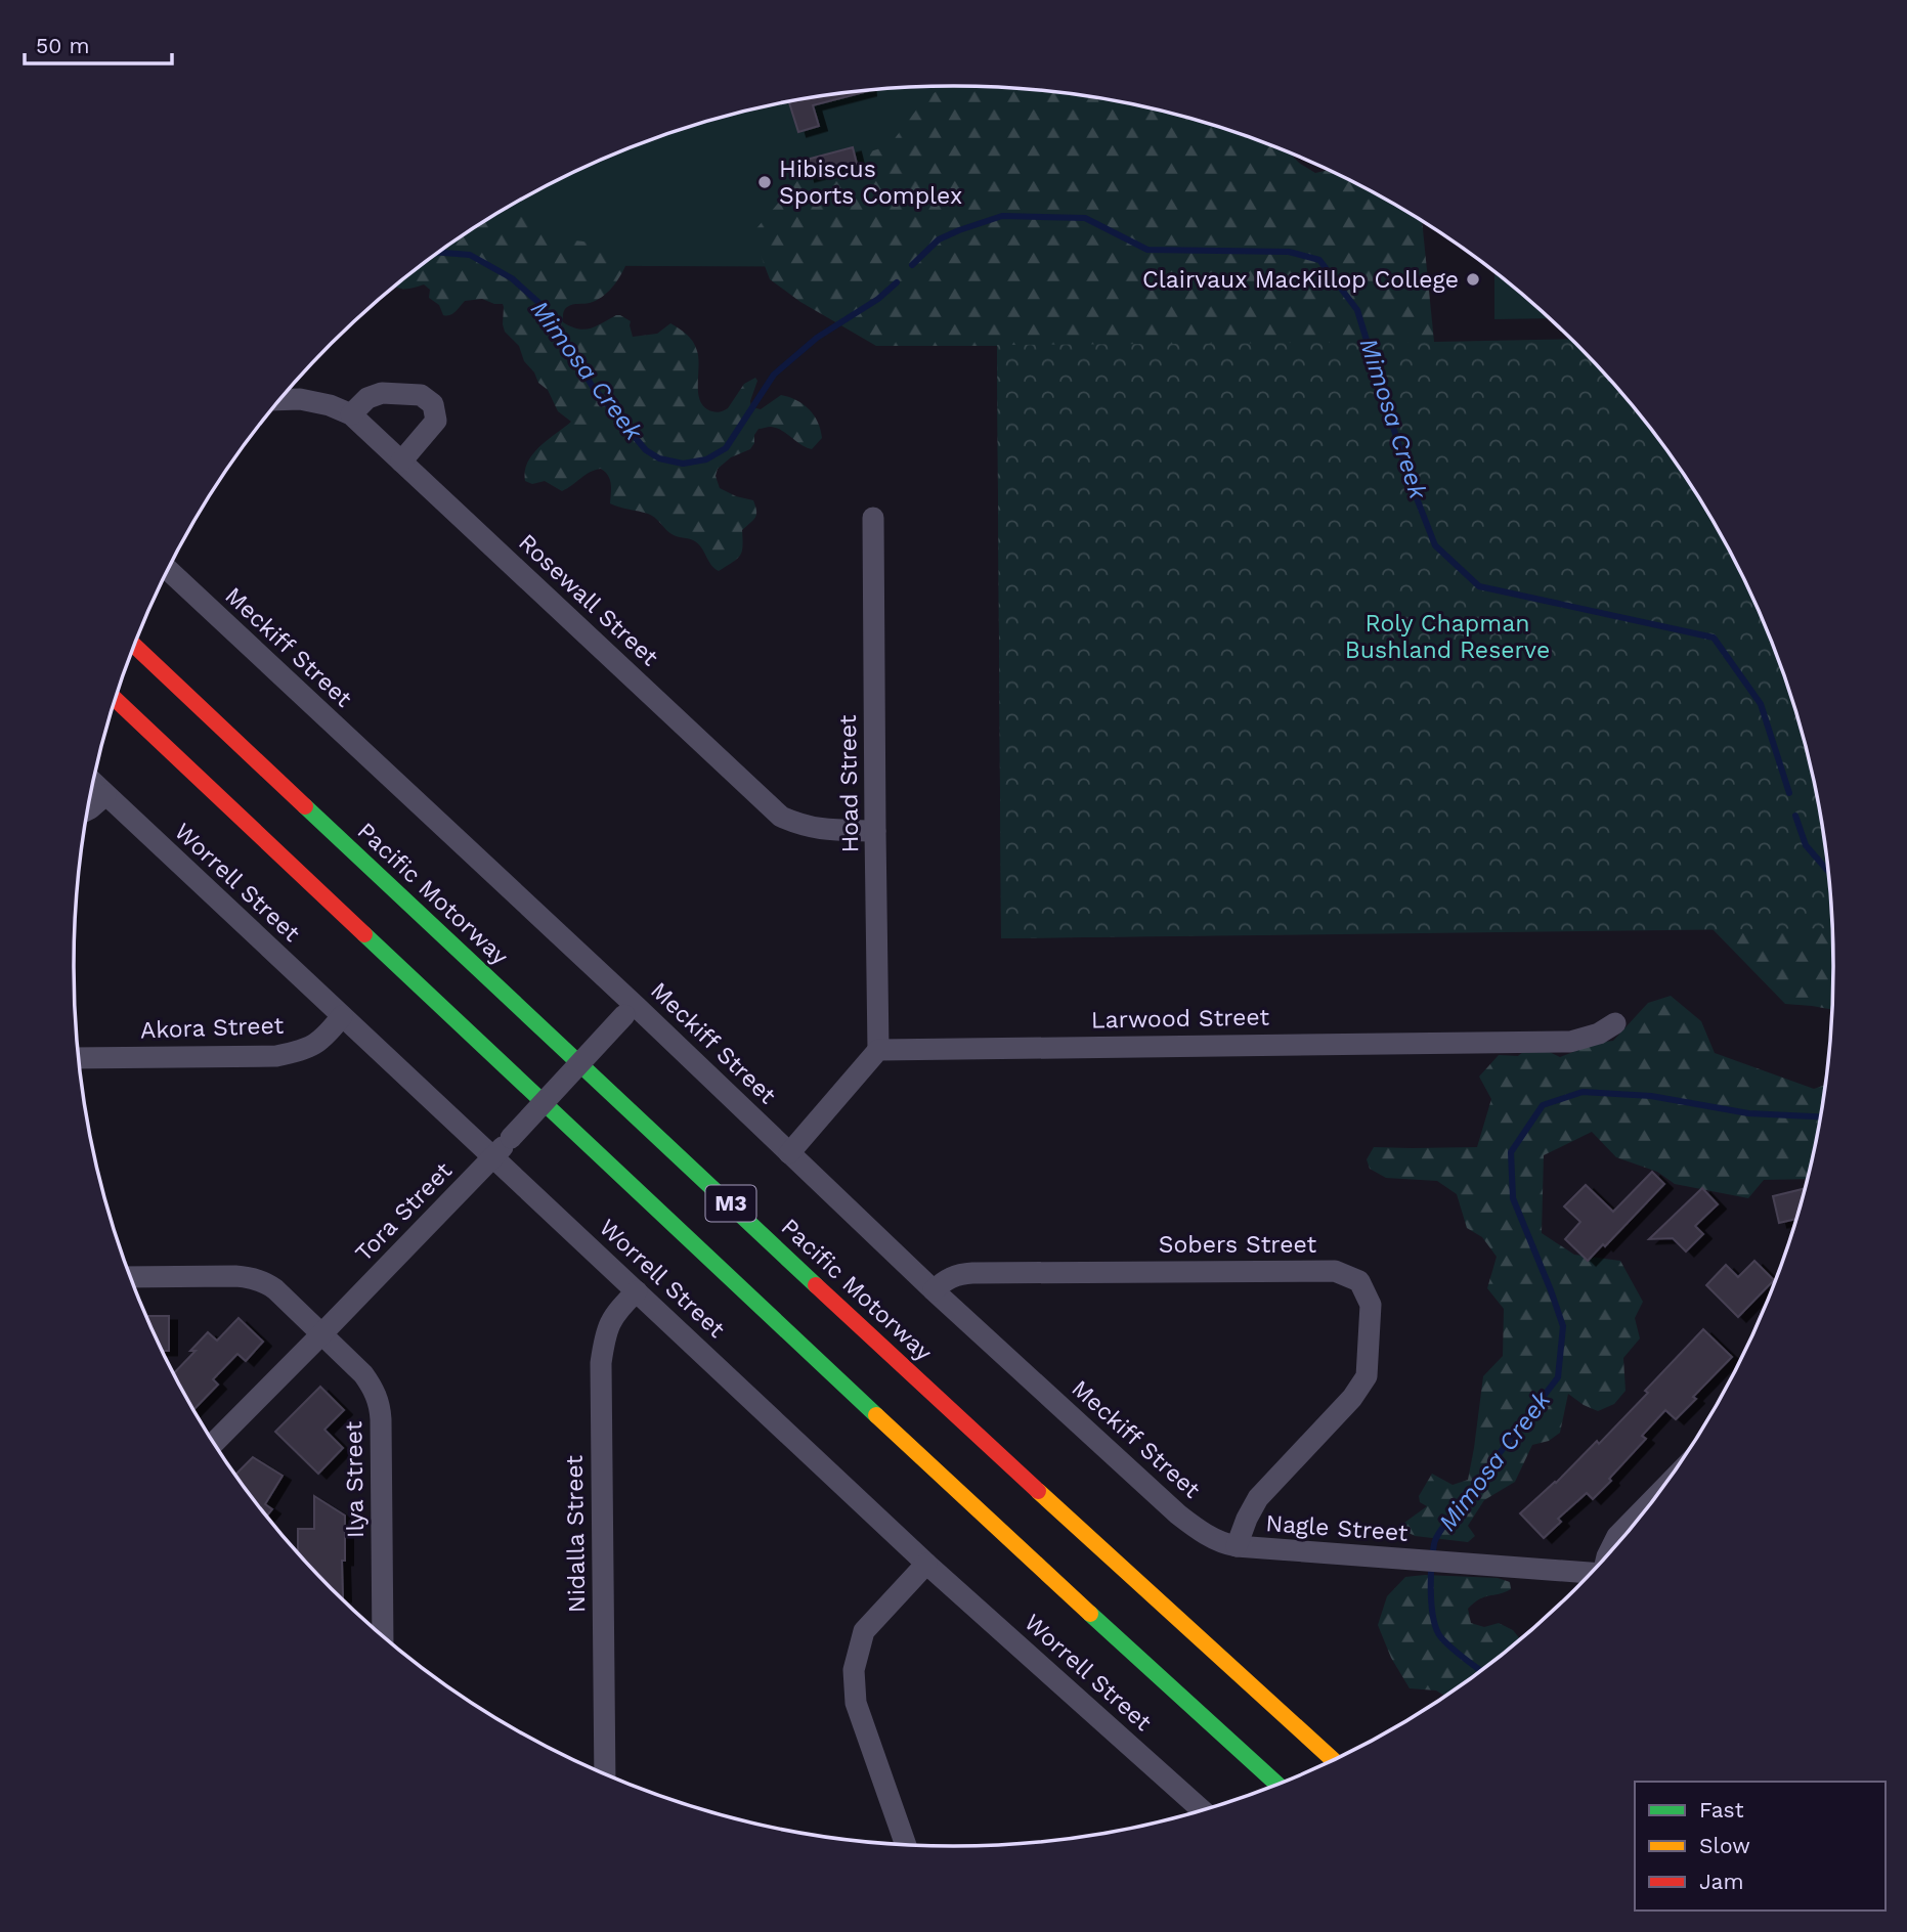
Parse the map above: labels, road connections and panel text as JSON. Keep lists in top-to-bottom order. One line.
{"streets":{"highway":["Pacific Motorway","M3"],"street":["Rosewall Street","Meckiff Street","Hoad Street","Worrell Street","Larwood Street","Akora Street","Tora Street","Sobers Street","Ilya Street","Nagle Street","Nidalla Street"]},"crossings":[["Rosewall Street","Hoad Street"],["Meckiff Street","Tora Street"],["Meckiff Street","Sobers Street"],["Meckiff Street","Nagle Street"],["Hoad Street","Larwood Street"],["Worrell Street","Akora Street"],["Worrell Street","Tora Street"],["Worrell Street","Nidalla Street"],["Tora Street","Ilya Street"],["Sobers Street","Nagle Street"]],"water":["Mimosa Creek"],"parks":["Roly Chapman Bushland Reserve"],"places":["Hibiscus Sports Complex","Clairvaux MacKillop College"],"legend":["Fast","Slow","Jam"],"scale_bar":"50 m"}
